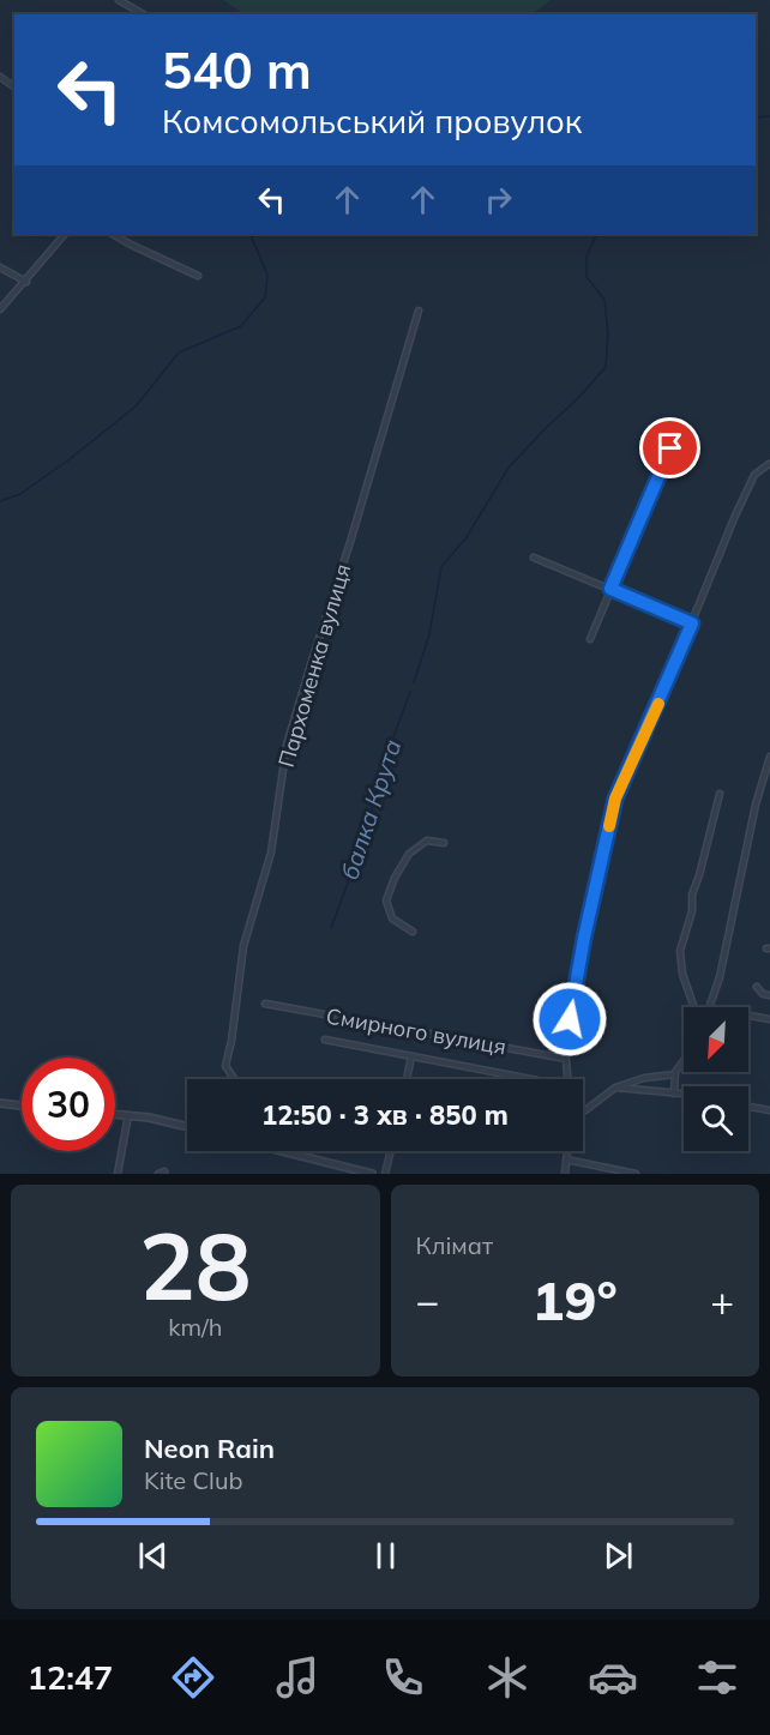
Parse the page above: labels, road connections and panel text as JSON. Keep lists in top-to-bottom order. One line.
{"streets":{"street":["Пархоменка вулиця","Смирного вулиця"]},"water":["балка Крута"],"north":"bottom left","page":{"turn":["540 m","Комсомольський провулок"],"limit":"30","trip":"12:50 · 3 хв · 850 m","tile":[["28","km/h"],"Клімат"],"heat":["−","19°","+"],"song":["Neon Rain","Kite Club"],"tabs":"12:47"}}
